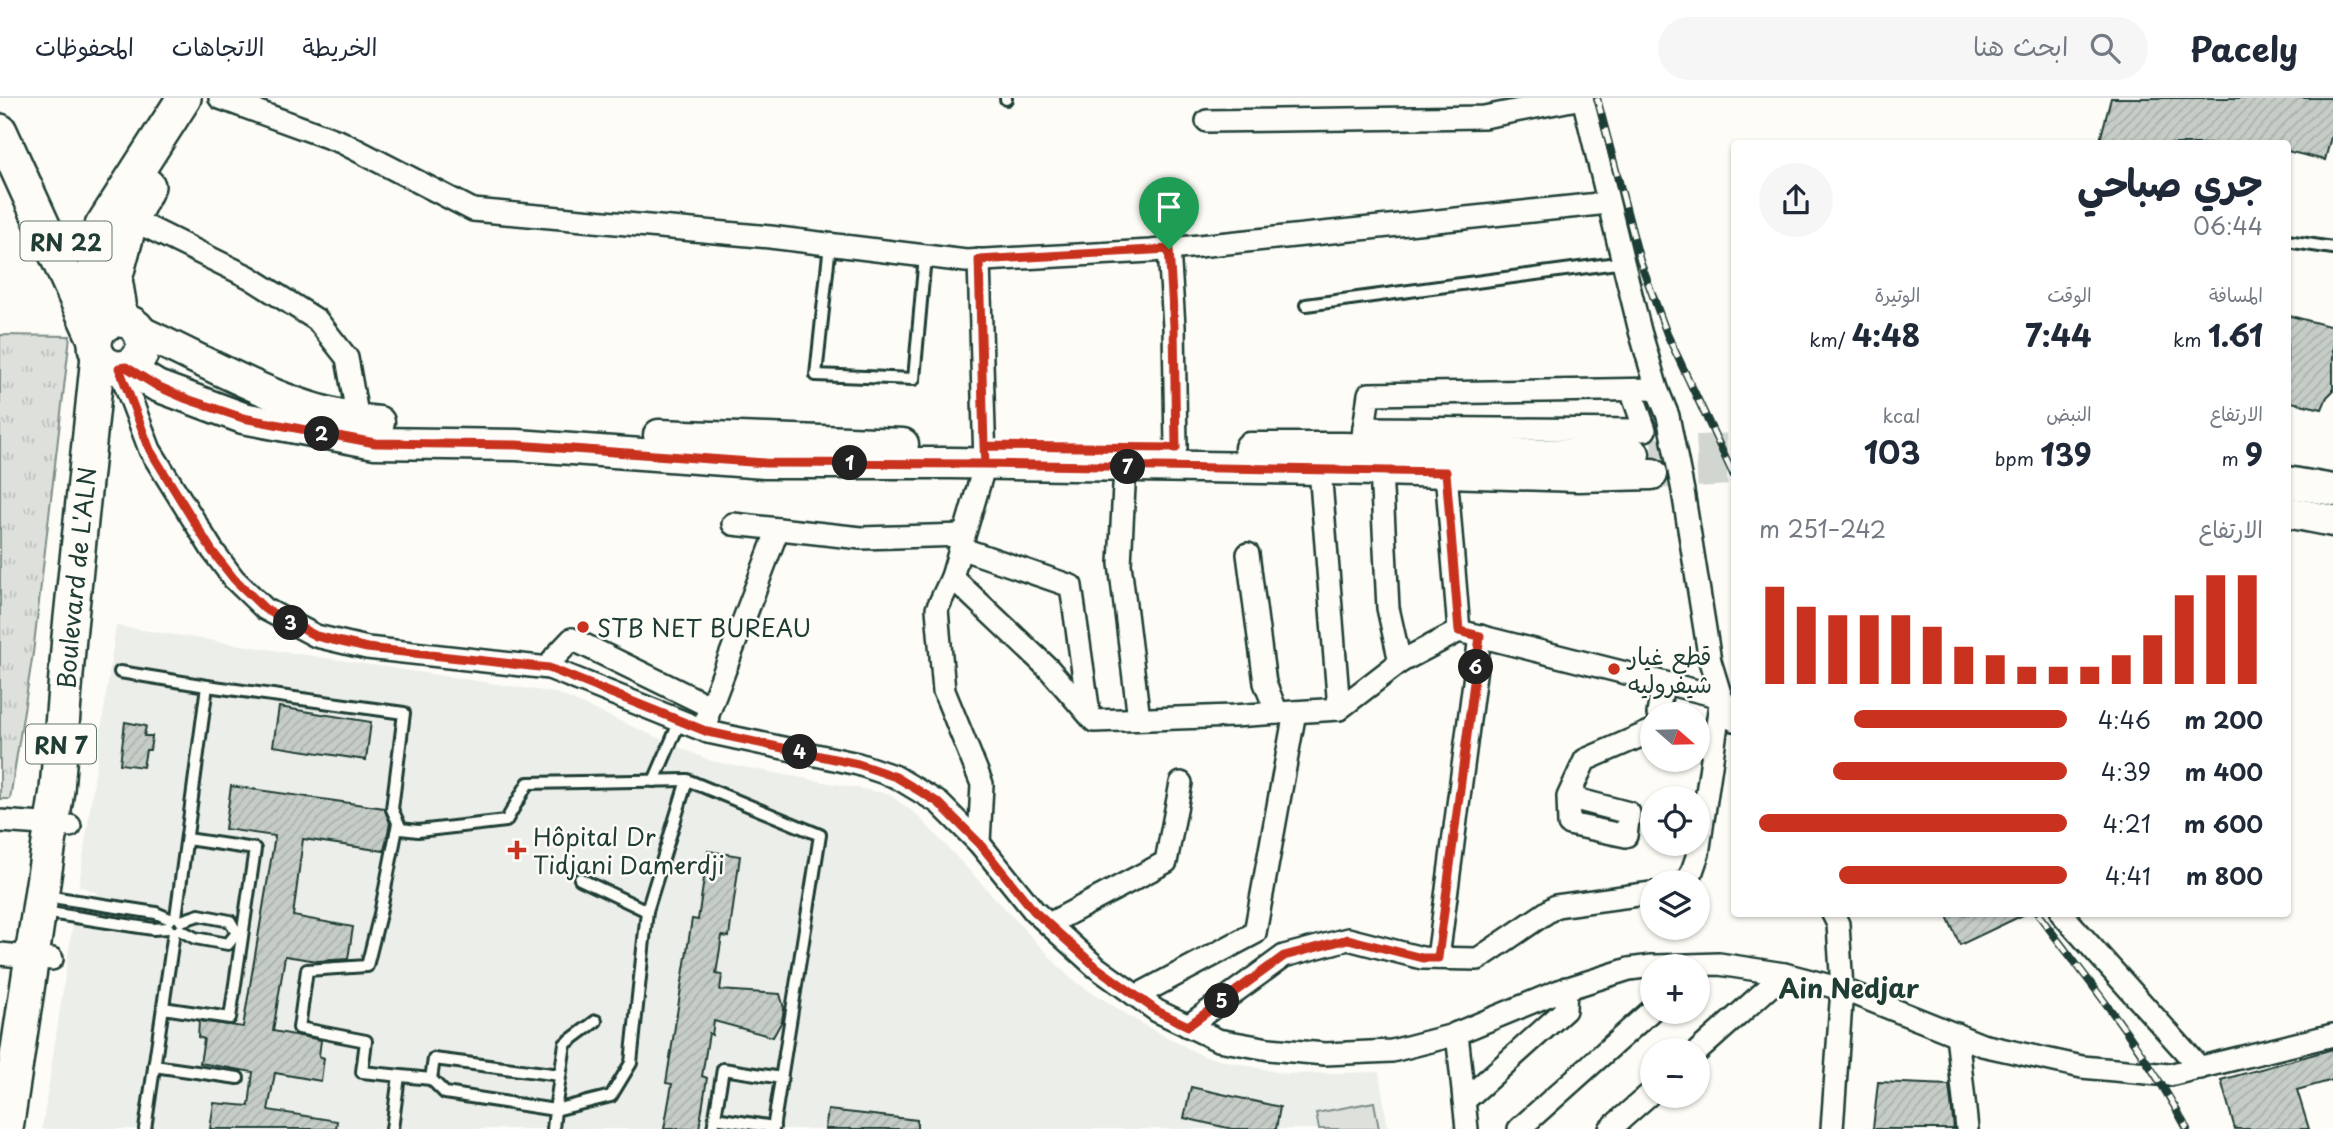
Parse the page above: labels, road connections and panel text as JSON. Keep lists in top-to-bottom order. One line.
{"streets":{"main road":["RN 22","Boulevard de L'ALN","RN 7"]},"crossings":[["RN 22","Boulevard de L'ALN"],["RN 22","RN 7"],["Boulevard de L'ALN","RN 7"]],"districts":["Ain Nedjar"],"places":{"other":["STB NET BUREAU","قطع غيار شيفروليه"],"health":["Hôpital Dr Tidjani Damerdji"]},"north":"right","page":{"header":"Pacely","search":"ابحث هنا","nav":["الخريطة","الاتجاهات","المحفوظات"],"heading":["جري صباحي","06:44"],"stats":[["المسافة","1.61 km"],["الوقت","7:44"],["الوتيرة","4:48 /km"],["الارتفاع","9 m"],["النبض","139 bpm"],["kcal","103"]],"pins":["2","1","7","3","6","4","5"],"chart":["الارتفاع","242–251 m"],"list":[{"name":"200 m","note":"4:46"},{"name":"400 m","note":"4:39"},{"name":"600 m","note":"4:21"},{"name":"800 m","note":"4:41"}],"map_buttons":["+","−"]}}
